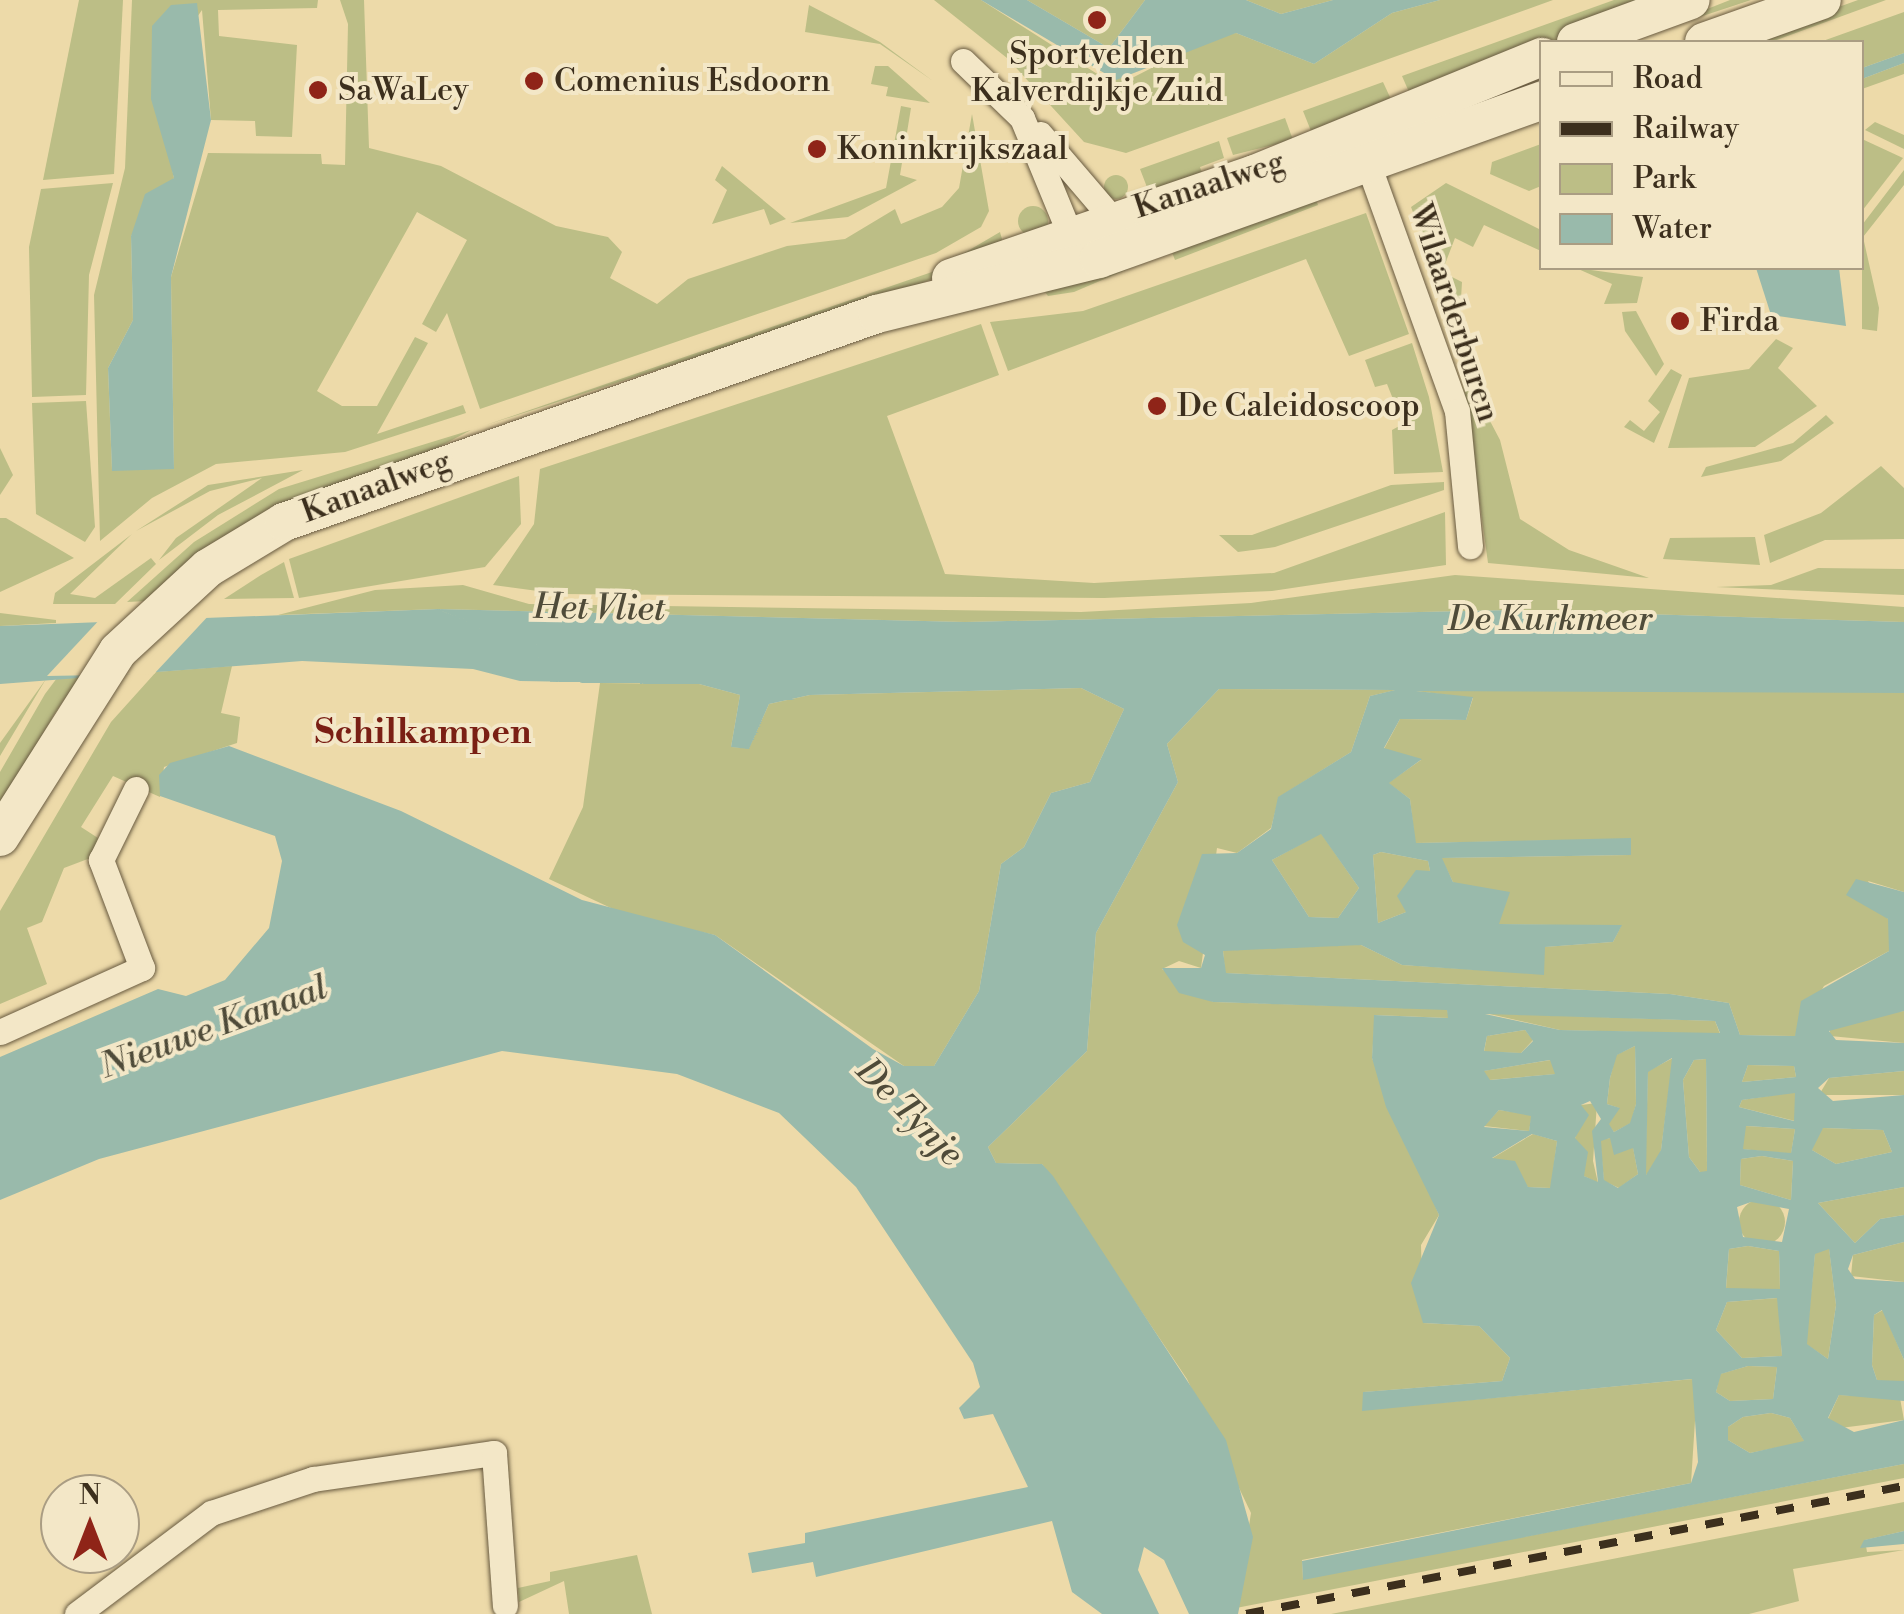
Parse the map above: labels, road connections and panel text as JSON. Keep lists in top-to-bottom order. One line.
{"streets":{"main road":["Kanaalweg"],"street":["Wilaarderburen"]},"crossings":[["Kanaalweg","Wilaarderburen"]],"districts":["Schilkampen"],"water":["Het Vliet","De Kurkmeer","Nieuwe Kanaal","De Tynje"],"places":["Sportvelden Kalverdijkje Zuid","Comenius Esdoorn","SaWaLey","Koninkrijkszaal","Firda","De Caleidoscoop"],"legend":["Road","Railway","Park","Water"],"north":"top"}
